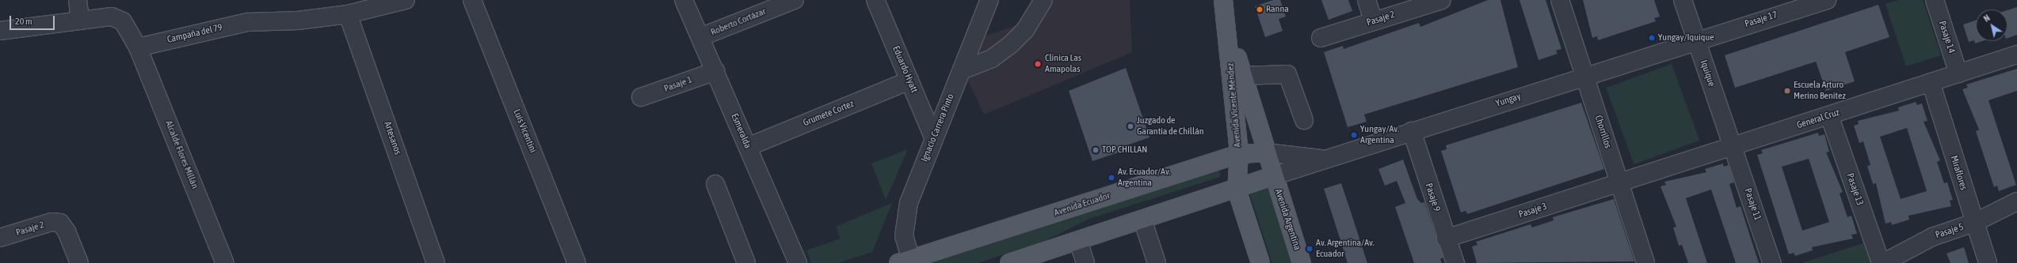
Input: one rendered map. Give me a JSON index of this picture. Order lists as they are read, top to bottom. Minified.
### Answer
{"streets":{"main road":["Avenida Vicente Méndez","Avenida Ecuador","Avenida Argentina"],"street":["Pasaje 2","Pasaje 17","Roberto Cortázar","Campaña del 79","Pasaje 14","Eduardo Hyatt","Iquique","Pasaje 1","Yungay","Grumete Cortez","General Cruz","Ignacio Carrera Pinto","Luis Vicentini","Esmeralda","Chorrillos","Artesanos","Alcalde Flores Millán","Miraflores","Pasaje 13","Pasaje 9","Pasaje 11","Pasaje 3","Pasaje 5"]},"crossings":[["Pasaje 17","Iquique"],["Pasaje 17","Yungay"],["Roberto Cortázar","Esmeralda"],["Campaña del 79","Artesanos"],["Campaña del 79","Alcalde Flores Millán"],["Pasaje 14","General Cruz"],["Eduardo Hyatt","Grumete Cortez"],["Eduardo Hyatt","Ignacio Carrera Pinto"],["Iquique","Yungay"],["Iquique","General Cruz"],["Iquique","Pasaje 11"],["Pasaje 1","Esmeralda"],["Yungay","Avenida Vicente Méndez"],["Yungay","Chorrillos"],["Yungay","Pasaje 9"],["Yungay","Avenida Ecuador"],["Yungay","Avenida Argentina"],["Avenida Vicente Méndez","Avenida Ecuador"],["Avenida Vicente Méndez","Avenida Argentina"],["Grumete Cortez","Esmeralda"],["General Cruz","Chorrillos"],["General Cruz","Miraflores"],["General Cruz","Pasaje 13"],["General Cruz","Pasaje 11"],["General Cruz","Pasaje 3"],["Ignacio Carrera Pinto","Avenida Ecuador"],["Chorrillos","Pasaje 3"],["Miraflores","Pasaje 5"],["Pasaje 9","Pasaje 3"]],"places":["Ranna","Yungay/Iquique","Clínica Las Amapolas","Escuela Arturo Merino Benitez","Juzgado de Garantía de Chillán","Yungay/Av. Argentina","TOP CHILLAN","Av. Ecuador/Av. Argentina","Av. Argentina/Av. Ecuador"],"scale_bar":"20 m","north":"top left"}
